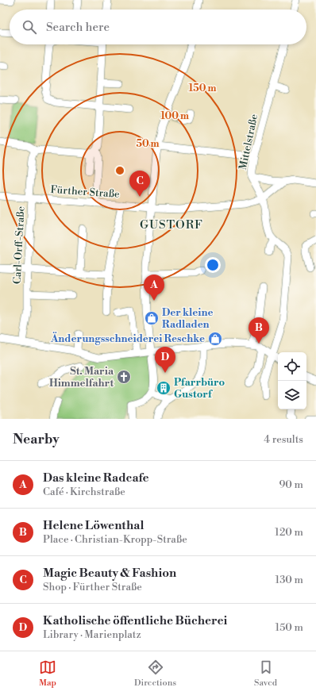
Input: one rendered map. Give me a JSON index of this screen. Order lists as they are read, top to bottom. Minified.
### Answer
{"streets":{"street":["Mittelstraße","Fürther Straße","Carl-Orff-Straße"]},"crossings":[["Mittelstraße","Fürther Straße"],["Fürther Straße","Carl-Orff-Straße"]],"districts":["GUSTORF"],"places":{"shop":["Der kleine Radladen","Änderungsschneiderei Reschke"],"church":["St. Maria Himmelfahrt"],"building":["Pfarrbüro Gustorf"]},"page":{"search":"Search here","pins":["C","A","B","D"],"heading":["Nearby","4 results"],"list":[{"mark":"A","name":"Das kleine Radcafe","note":"Café · Kirchstraße","value":"90 m"},{"mark":"B","name":"Helene Löwenthal","note":"Place · Christian-Kropp-Straße","value":"120 m"},{"mark":"C","name":"Magic Beauty & Fashion","note":"Shop · Fürther Straße","value":"130 m"},{"mark":"D","name":"Katholische öffentliche Bücherei","note":"Library · Marienplatz","value":"150 m"}],"nav":["Map","Directions","Saved"]},"rings":["150 m","100 m","50 m"]}
